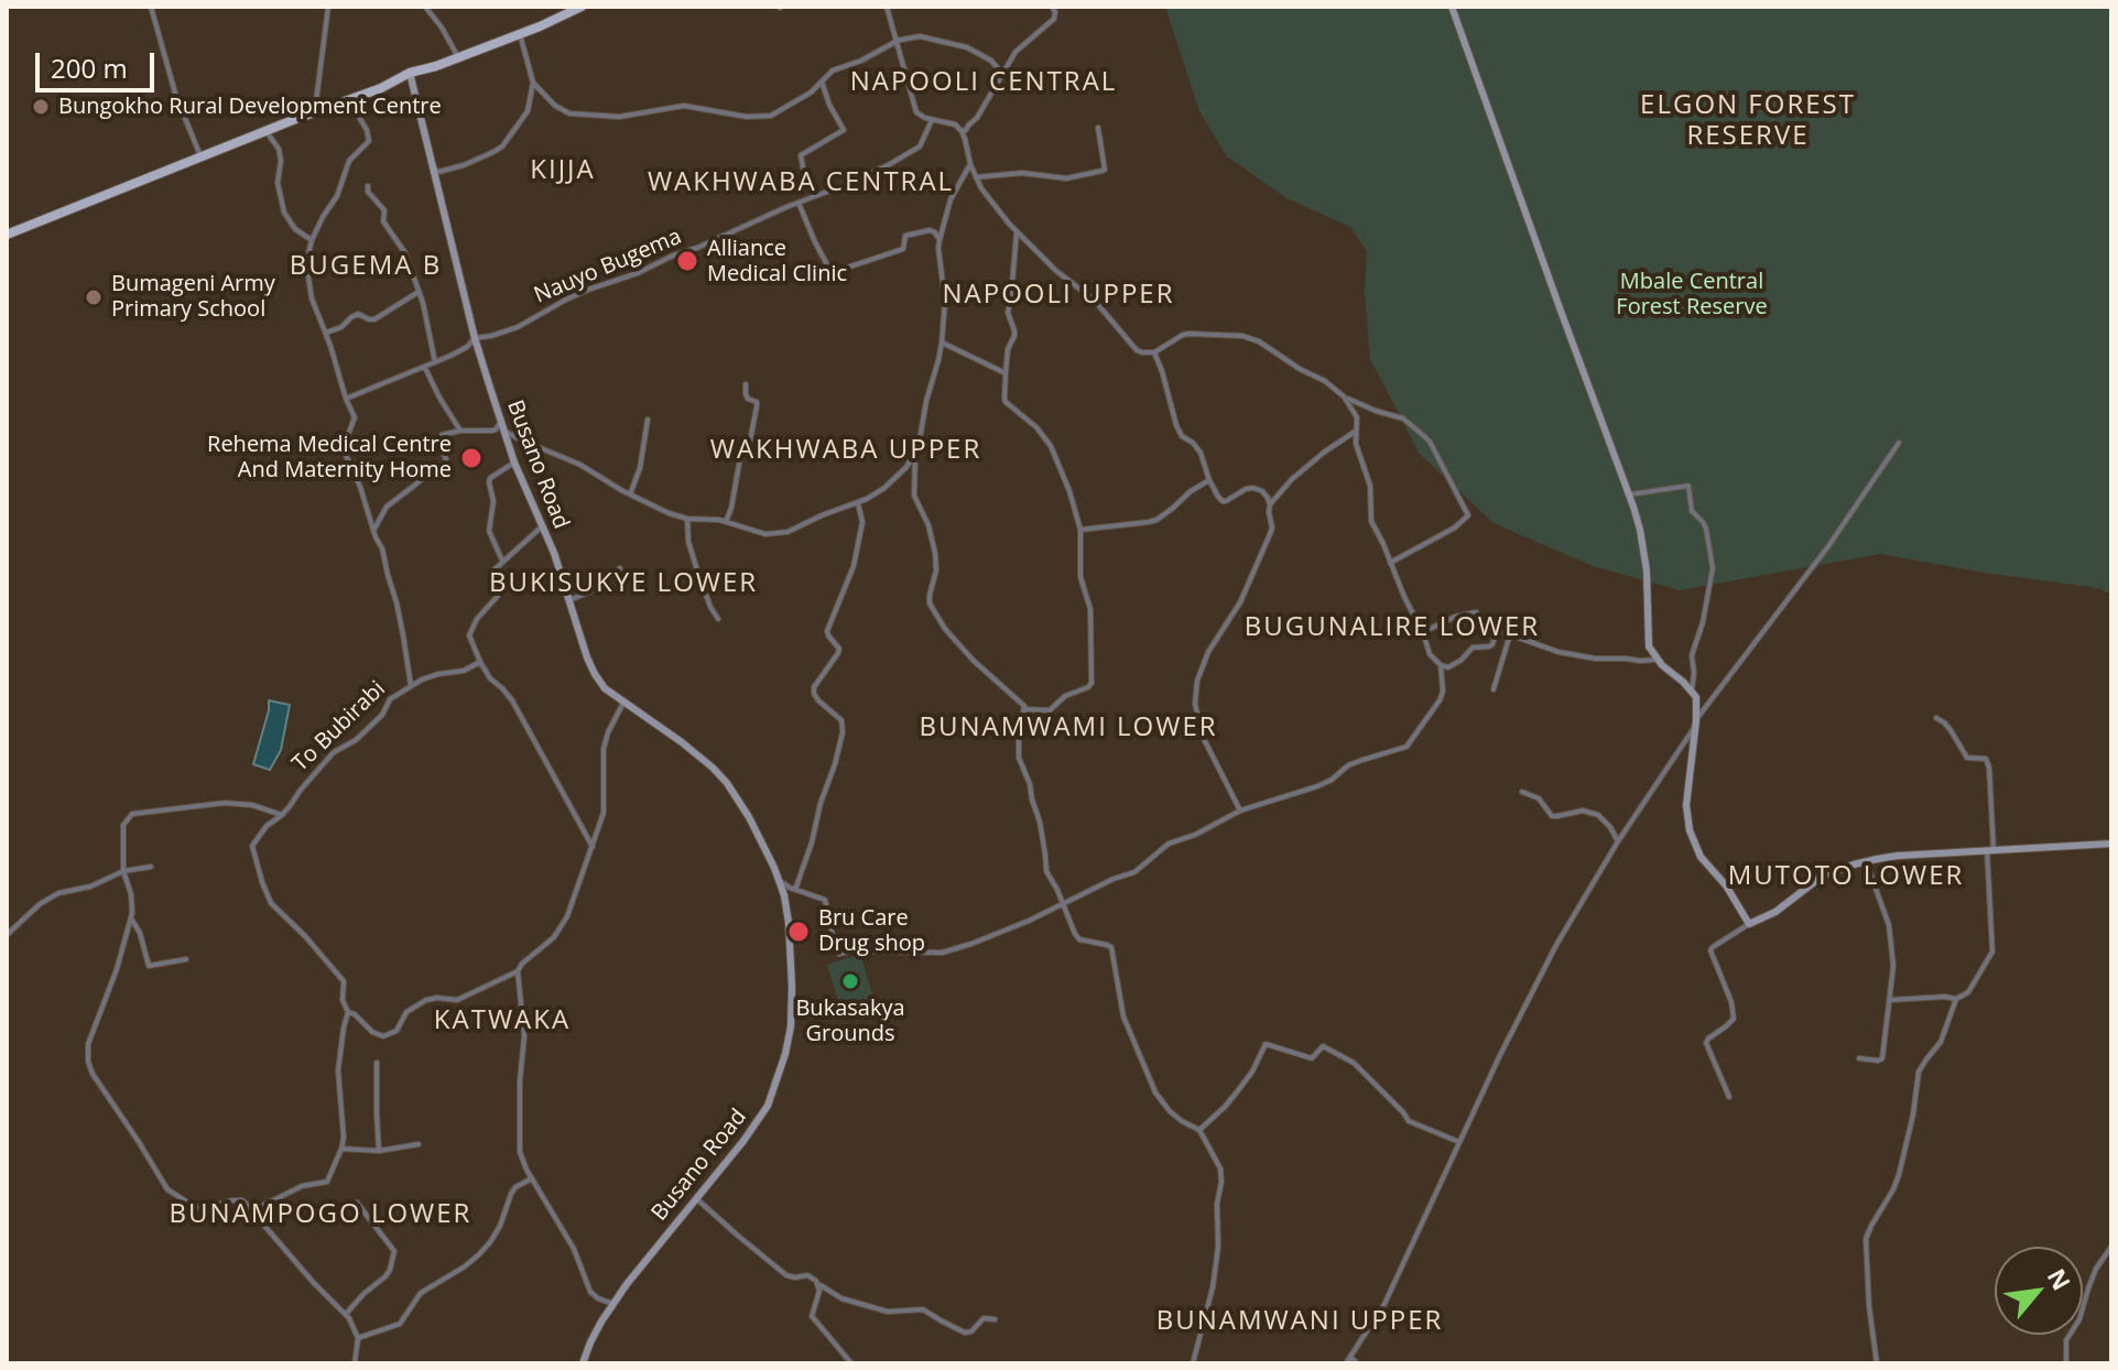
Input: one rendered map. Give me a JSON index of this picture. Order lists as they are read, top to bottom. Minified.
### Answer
{"streets":{"street":["Nauyo Bugema","Busano Road","To Bubirabi"]},"crossings":[["Nauyo Bugema","Busano Road"]],"districts":["NAPOOLI CENTRAL","ELGON FOREST RESERVE","KIJJA","WAKHWABA CENTRAL","BUGEMA B","NAPOOLI UPPER","WAKHWABA UPPER","BUKISUKYE LOWER","BUGUNALIRE LOWER","BUNAMWAMI LOWER","MUTOTO LOWER","KATWAKA","BUNAMPOGO LOWER","BUNAMWANI UPPER"],"parks":["Mbale Central Forest Reserve"],"places":["Bungokho Rural Development Centre","Alliance Medical Clinic","Bumageni Army Primary School","Rehema Medical Centre And Maternity Home","Bru Care Drug shop","Bukasakya Grounds"],"scale_bar":"200 m","north":"top right"}
